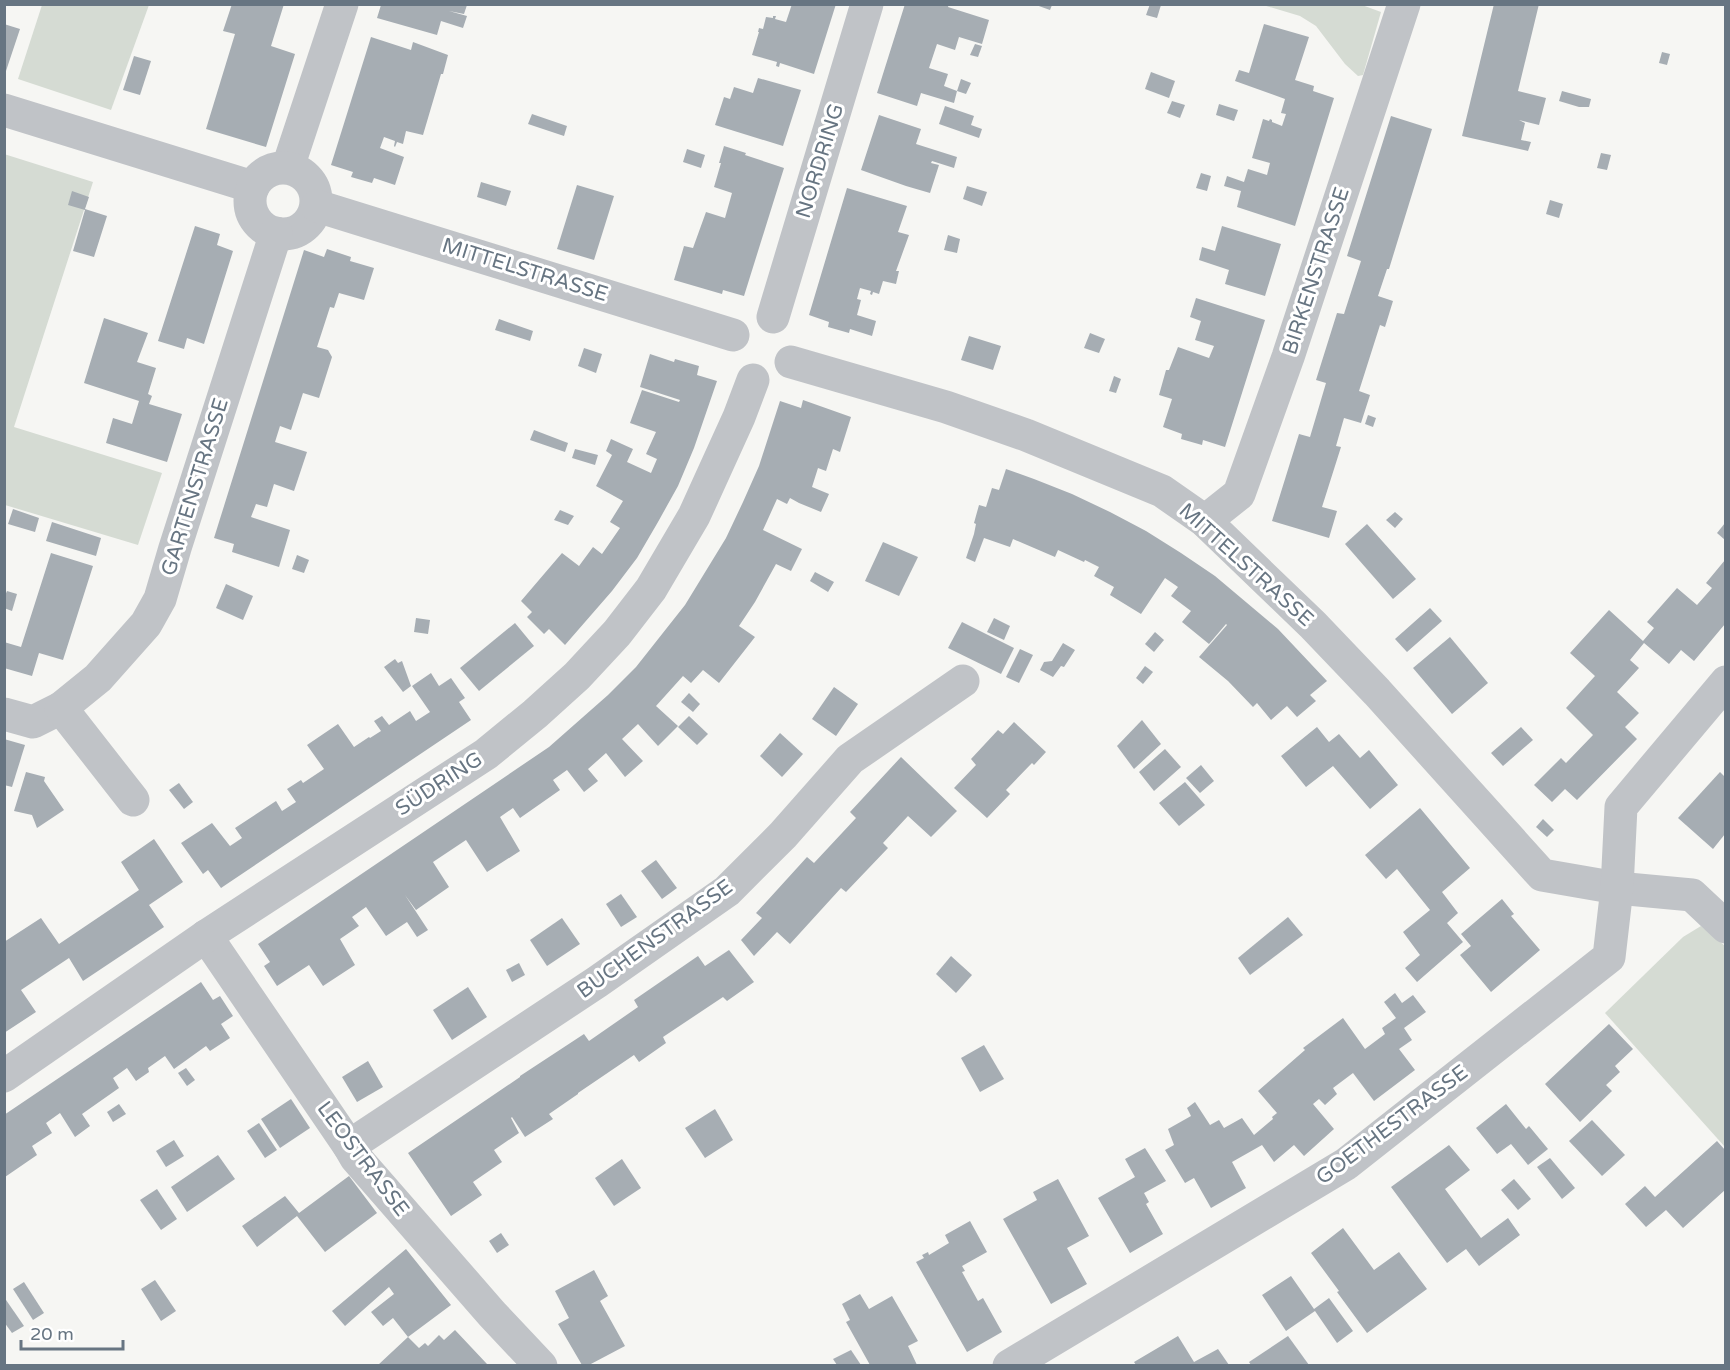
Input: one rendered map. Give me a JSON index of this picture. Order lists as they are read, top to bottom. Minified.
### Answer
{"streets":{"street":["NORDRING","MITTELSTRASSE","BIRKENSTRASSE","GARTENSTRASSE","SÜDRING","BUCHENSTRASSE","GOETHESTRASSE","LEOSTRASSE"]},"crossings":[["NORDRING","MITTELSTRASSE"],["NORDRING","SÜDRING"],["MITTELSTRASSE","BIRKENSTRASSE"],["MITTELSTRASSE","GARTENSTRASSE"],["MITTELSTRASSE","SÜDRING"],["MITTELSTRASSE","GOETHESTRASSE"],["SÜDRING","LEOSTRASSE"],["BUCHENSTRASSE","LEOSTRASSE"]],"scale_bar":"20 m"}
